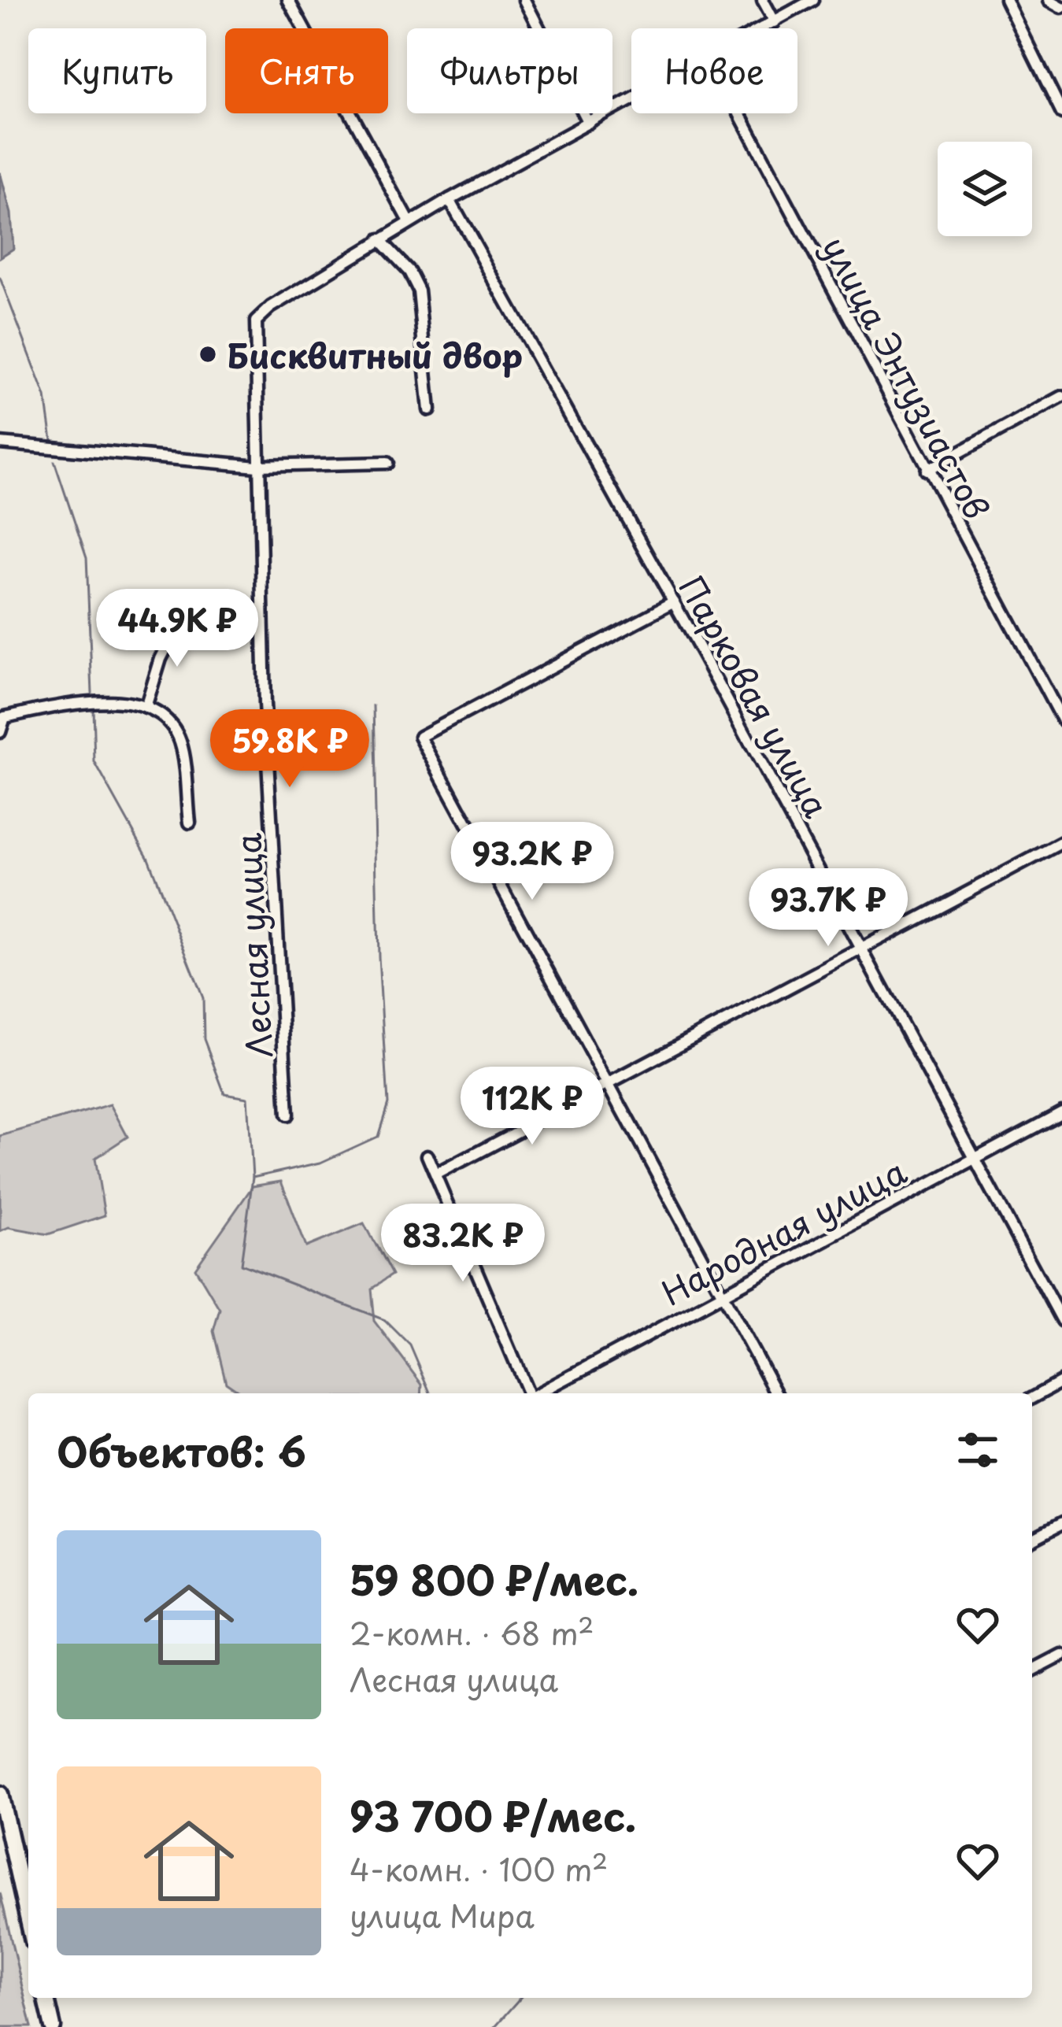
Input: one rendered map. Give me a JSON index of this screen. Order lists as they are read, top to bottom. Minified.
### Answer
{"streets":{"street":["улица Энтузиастов","Парковая улица","Лесная улица","Народная улица"]},"crossings":[["Парковая улица","Народная улица"]],"places":["Бисквитный двор"],"page":{"chip":["Купить","Снять","Фильтры","Новое"],"price":["44.9K ₽","59.8K ₽","93.2K ₽","93.7K ₽","112K ₽","83.2K ₽"],"heading":"Объектов: 6","list":[{"name":"59 800 ₽/мес.","note":"2-комн. · 68 m² · Лесная улица"},{"name":"93 700 ₽/мес.","note":"4-комн. · 100 m² · улица Мира"}]}}
